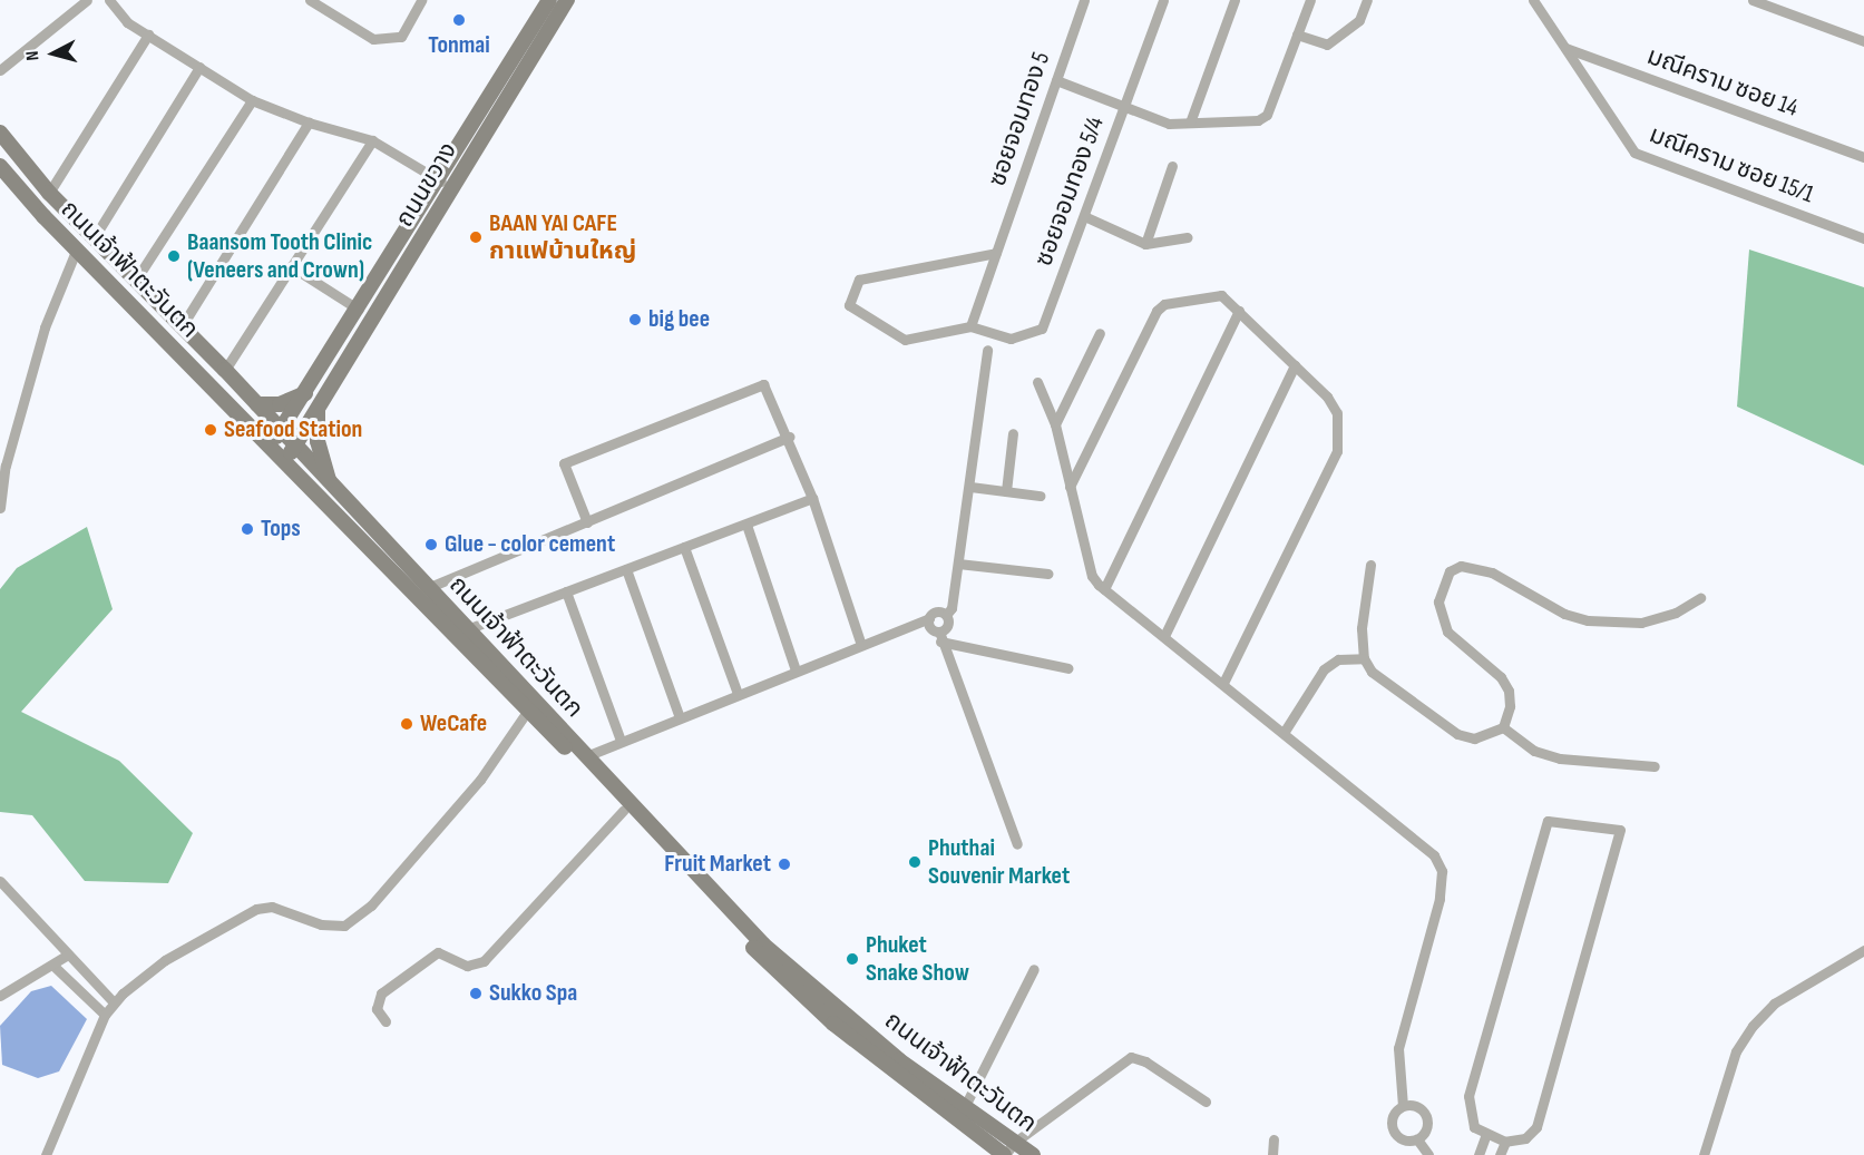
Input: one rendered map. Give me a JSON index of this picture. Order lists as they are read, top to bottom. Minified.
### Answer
{"streets":{"main road":["ถนนขวาง","ถนนเจ้าฟ้าตะวันตก"],"street":["มณีคราม ซอย 14","ซอยจอมทอง 5","มณีคราม ซอย 15/1","ซอยจอมทอง 5/4"]},"crossings":[["มณีคราม ซอย 14","มณีคราม ซอย 15/1"],["ซอยจอมทอง 5","ซอยจอมทอง 5/4"],["ถนนขวาง","ถนนเจ้าฟ้าตะวันตก"]],"places":["Tonmai","BAAN YAI CAFE กาแฟบ้านใหญ่","Baansom Tooth Clinic (Veneers and Crown)","big bee","Seafood Station","Tops","Glue - color cement","WeCafe","Phuthai Souvenir Market","Fruit Market","Phuket Snake Show","Sukko Spa"],"north":"left"}
